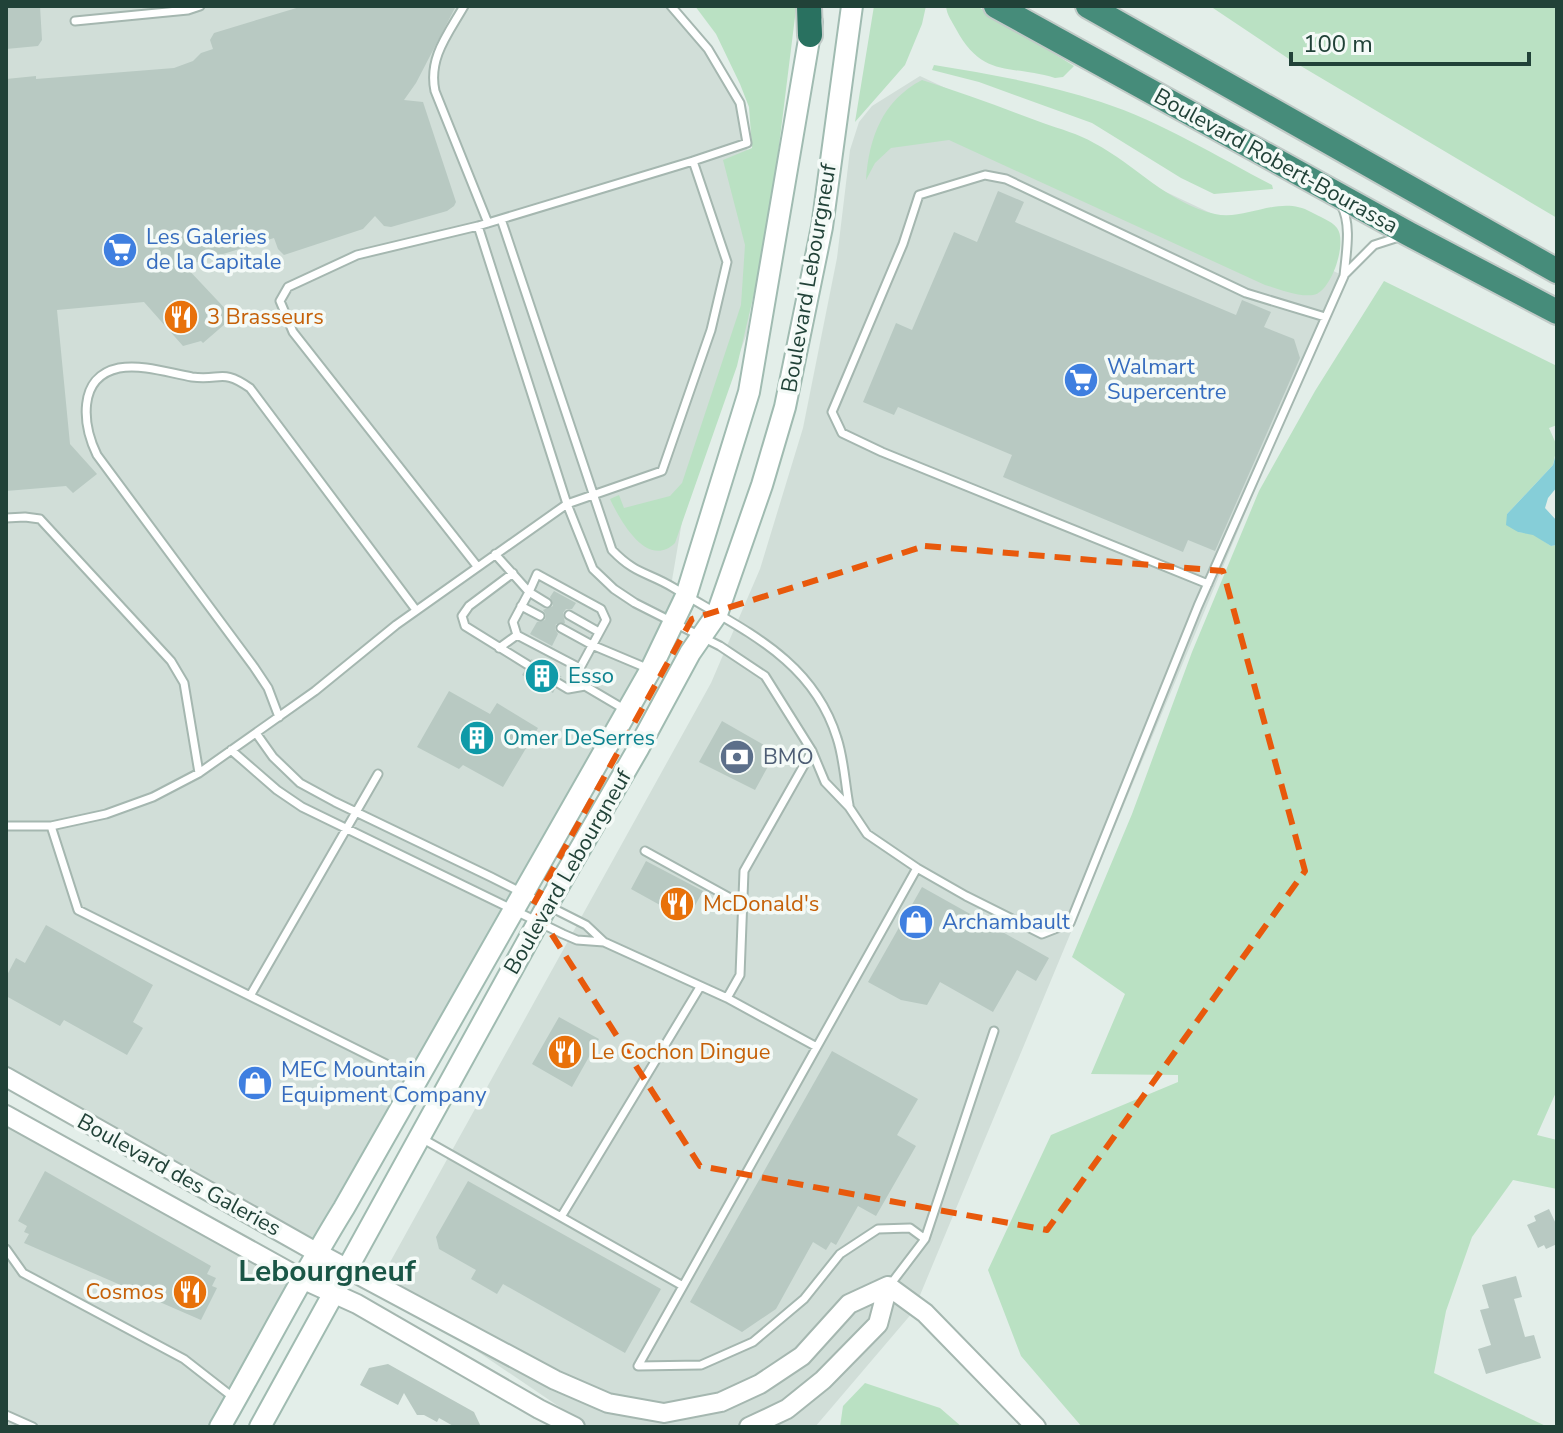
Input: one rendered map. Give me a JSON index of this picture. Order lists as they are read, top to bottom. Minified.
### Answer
{"streets":{"highway":["Boulevard Robert-Bourassa"],"main road":["Boulevard Lebourgneuf"],"street":["Boulevard des Galeries"]},"crossings":[["Boulevard Lebourgneuf","Boulevard des Galeries"]],"districts":["Lebourgneuf"],"places":{"supermarket":["Les Galeries de la Capitale","Walmart Supercentre"],"restaurant":["3 Brasseurs","McDonald's","Le Cochon Dingue","Cosmos"],"building":["Esso","Omer DeSerres"],"bank":["BMO"],"shop":["Archambault","MEC Mountain Equipment Company"]},"scale_bar":"100 m"}
